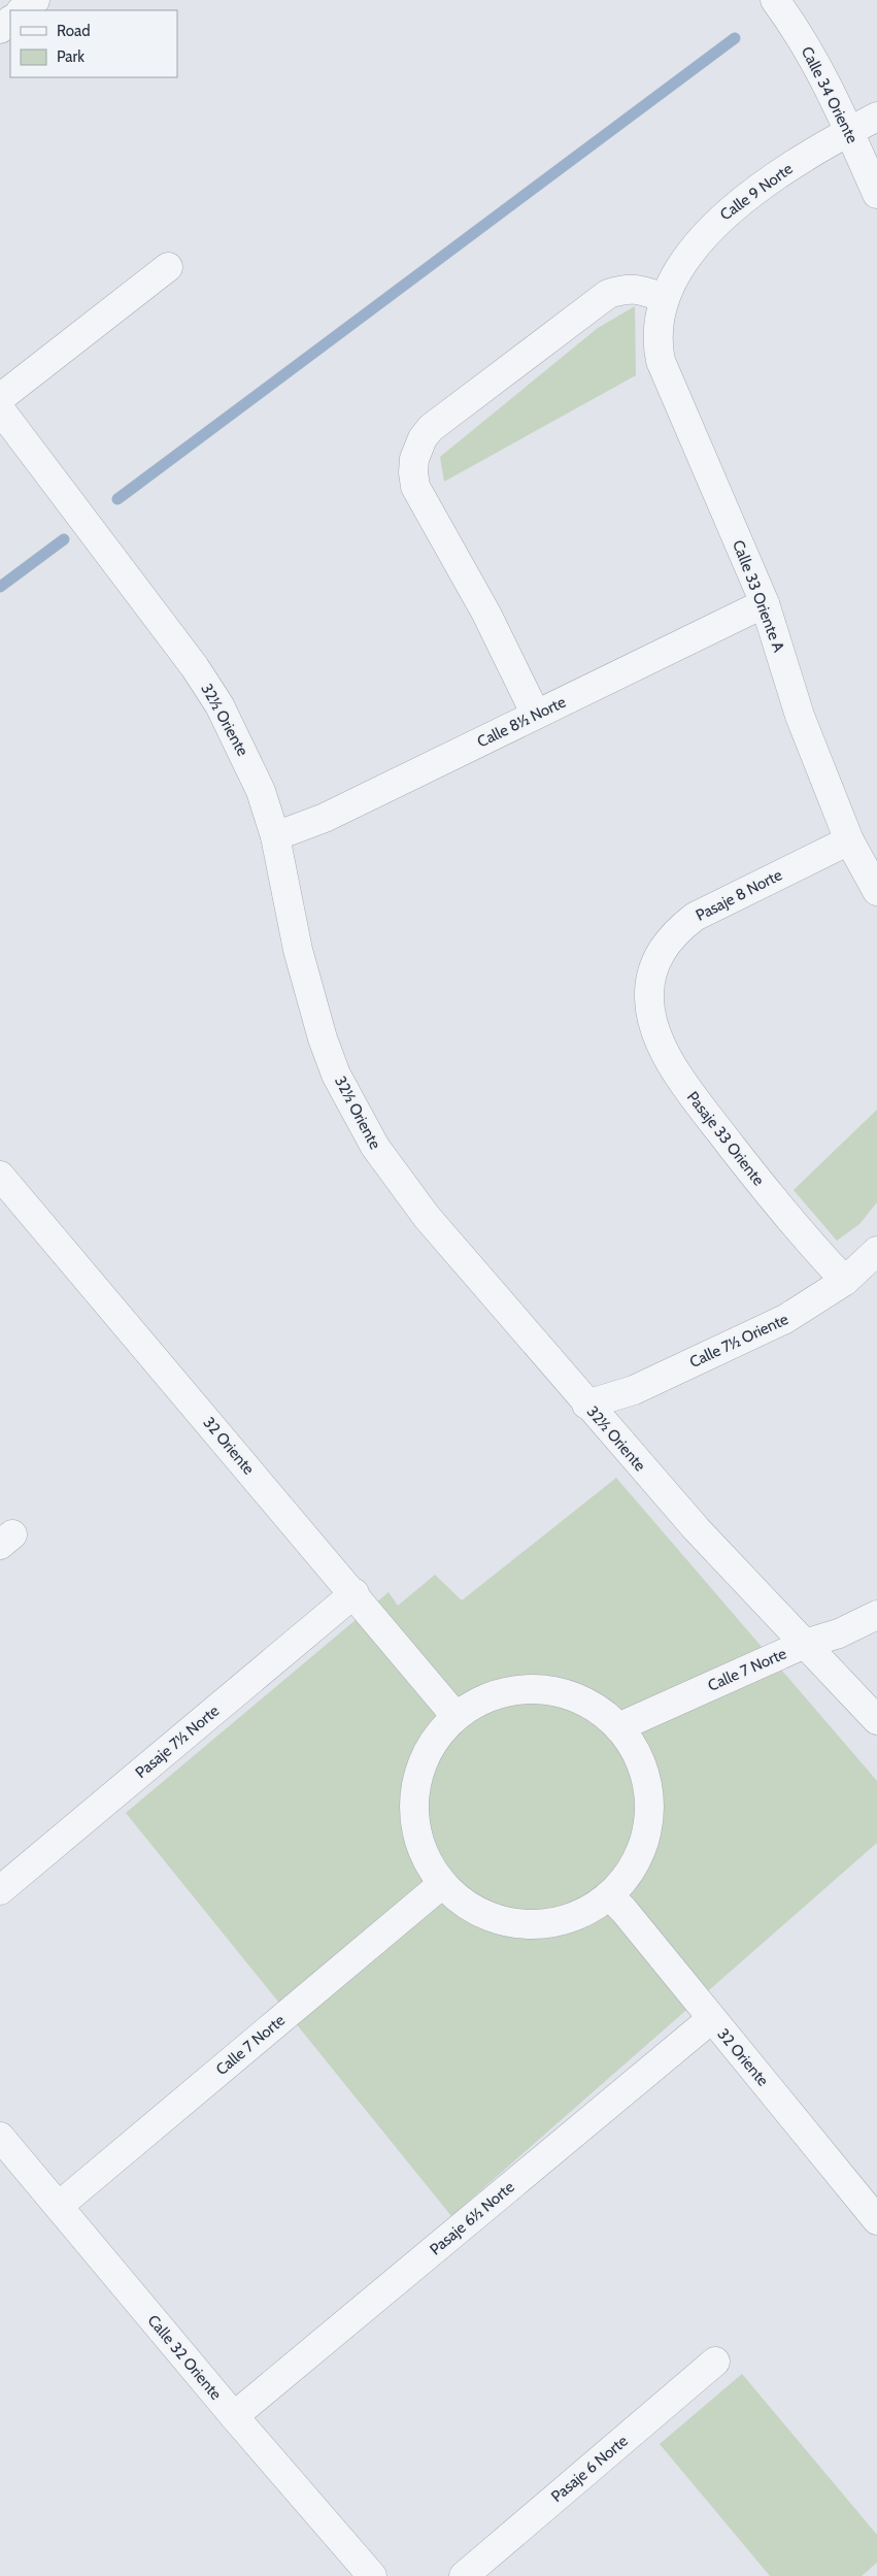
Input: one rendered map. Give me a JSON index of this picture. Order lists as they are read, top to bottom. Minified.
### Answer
{"streets":{"street":["Calle 34 Oriente","Calle 9 Norte","Calle 33 Oriente A","32½ Oriente","Calle 8½ Norte","Pasaje 8 Norte","Pasaje 33 Oriente","Calle 7½ Oriente","32 Oriente","Calle 7 Norte","Pasaje 7½ Norte","Pasaje 6½ Norte","Calle 32 Oriente","Pasaje 6 Norte"]},"crossings":[["Calle 34 Oriente","Calle 9 Norte"],["Calle 9 Norte","Calle 33 Oriente A"],["Calle 33 Oriente A","Calle 8½ Norte"],["Calle 33 Oriente A","Pasaje 8 Norte"],["32½ Oriente","Calle 8½ Norte"],["32½ Oriente","Calle 7½ Oriente"],["32½ Oriente","Calle 7 Norte"],["Pasaje 8 Norte","Pasaje 33 Oriente"],["Pasaje 33 Oriente","Calle 7½ Oriente"],["32 Oriente","Pasaje 7½ Norte"],["32 Oriente","Pasaje 6½ Norte"],["Calle 7 Norte","Calle 32 Oriente"],["Pasaje 6½ Norte","Calle 32 Oriente"]],"legend":["Road","Park"]}
